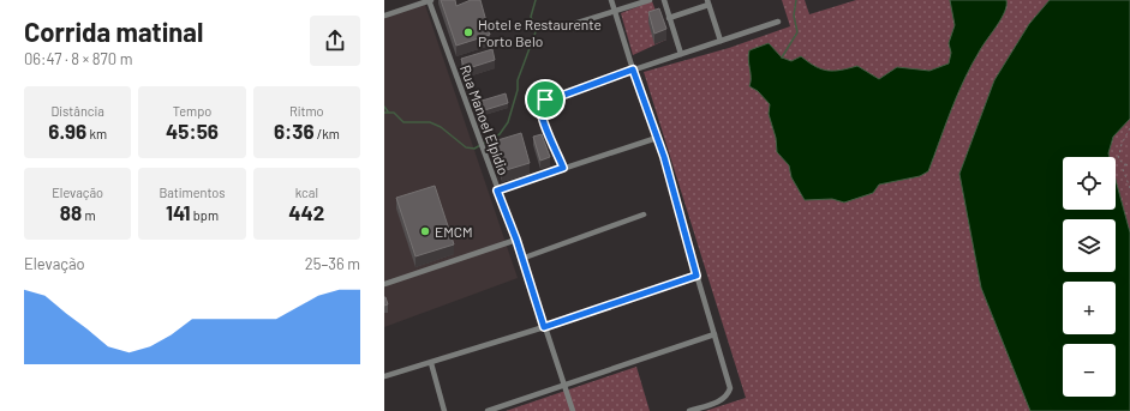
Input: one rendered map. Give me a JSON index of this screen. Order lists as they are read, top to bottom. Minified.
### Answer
{"streets":{"street":["Rua Manoel Elpídio"]},"places":["Hotel e Restaurente Porto Belo","EMCM"],"page":{"heading":["Corrida matinal","06:47 · 8 × 870 m"],"stats":[["Distância","6.96 km"],["Tempo","45:56"],["Ritmo","6:36 /km"],["Elevação","88 m"],["Batimentos","141 bpm"],["kcal","442"]],"map_buttons":["+","−"],"chart":["Elevação","25–36 m"]}}
